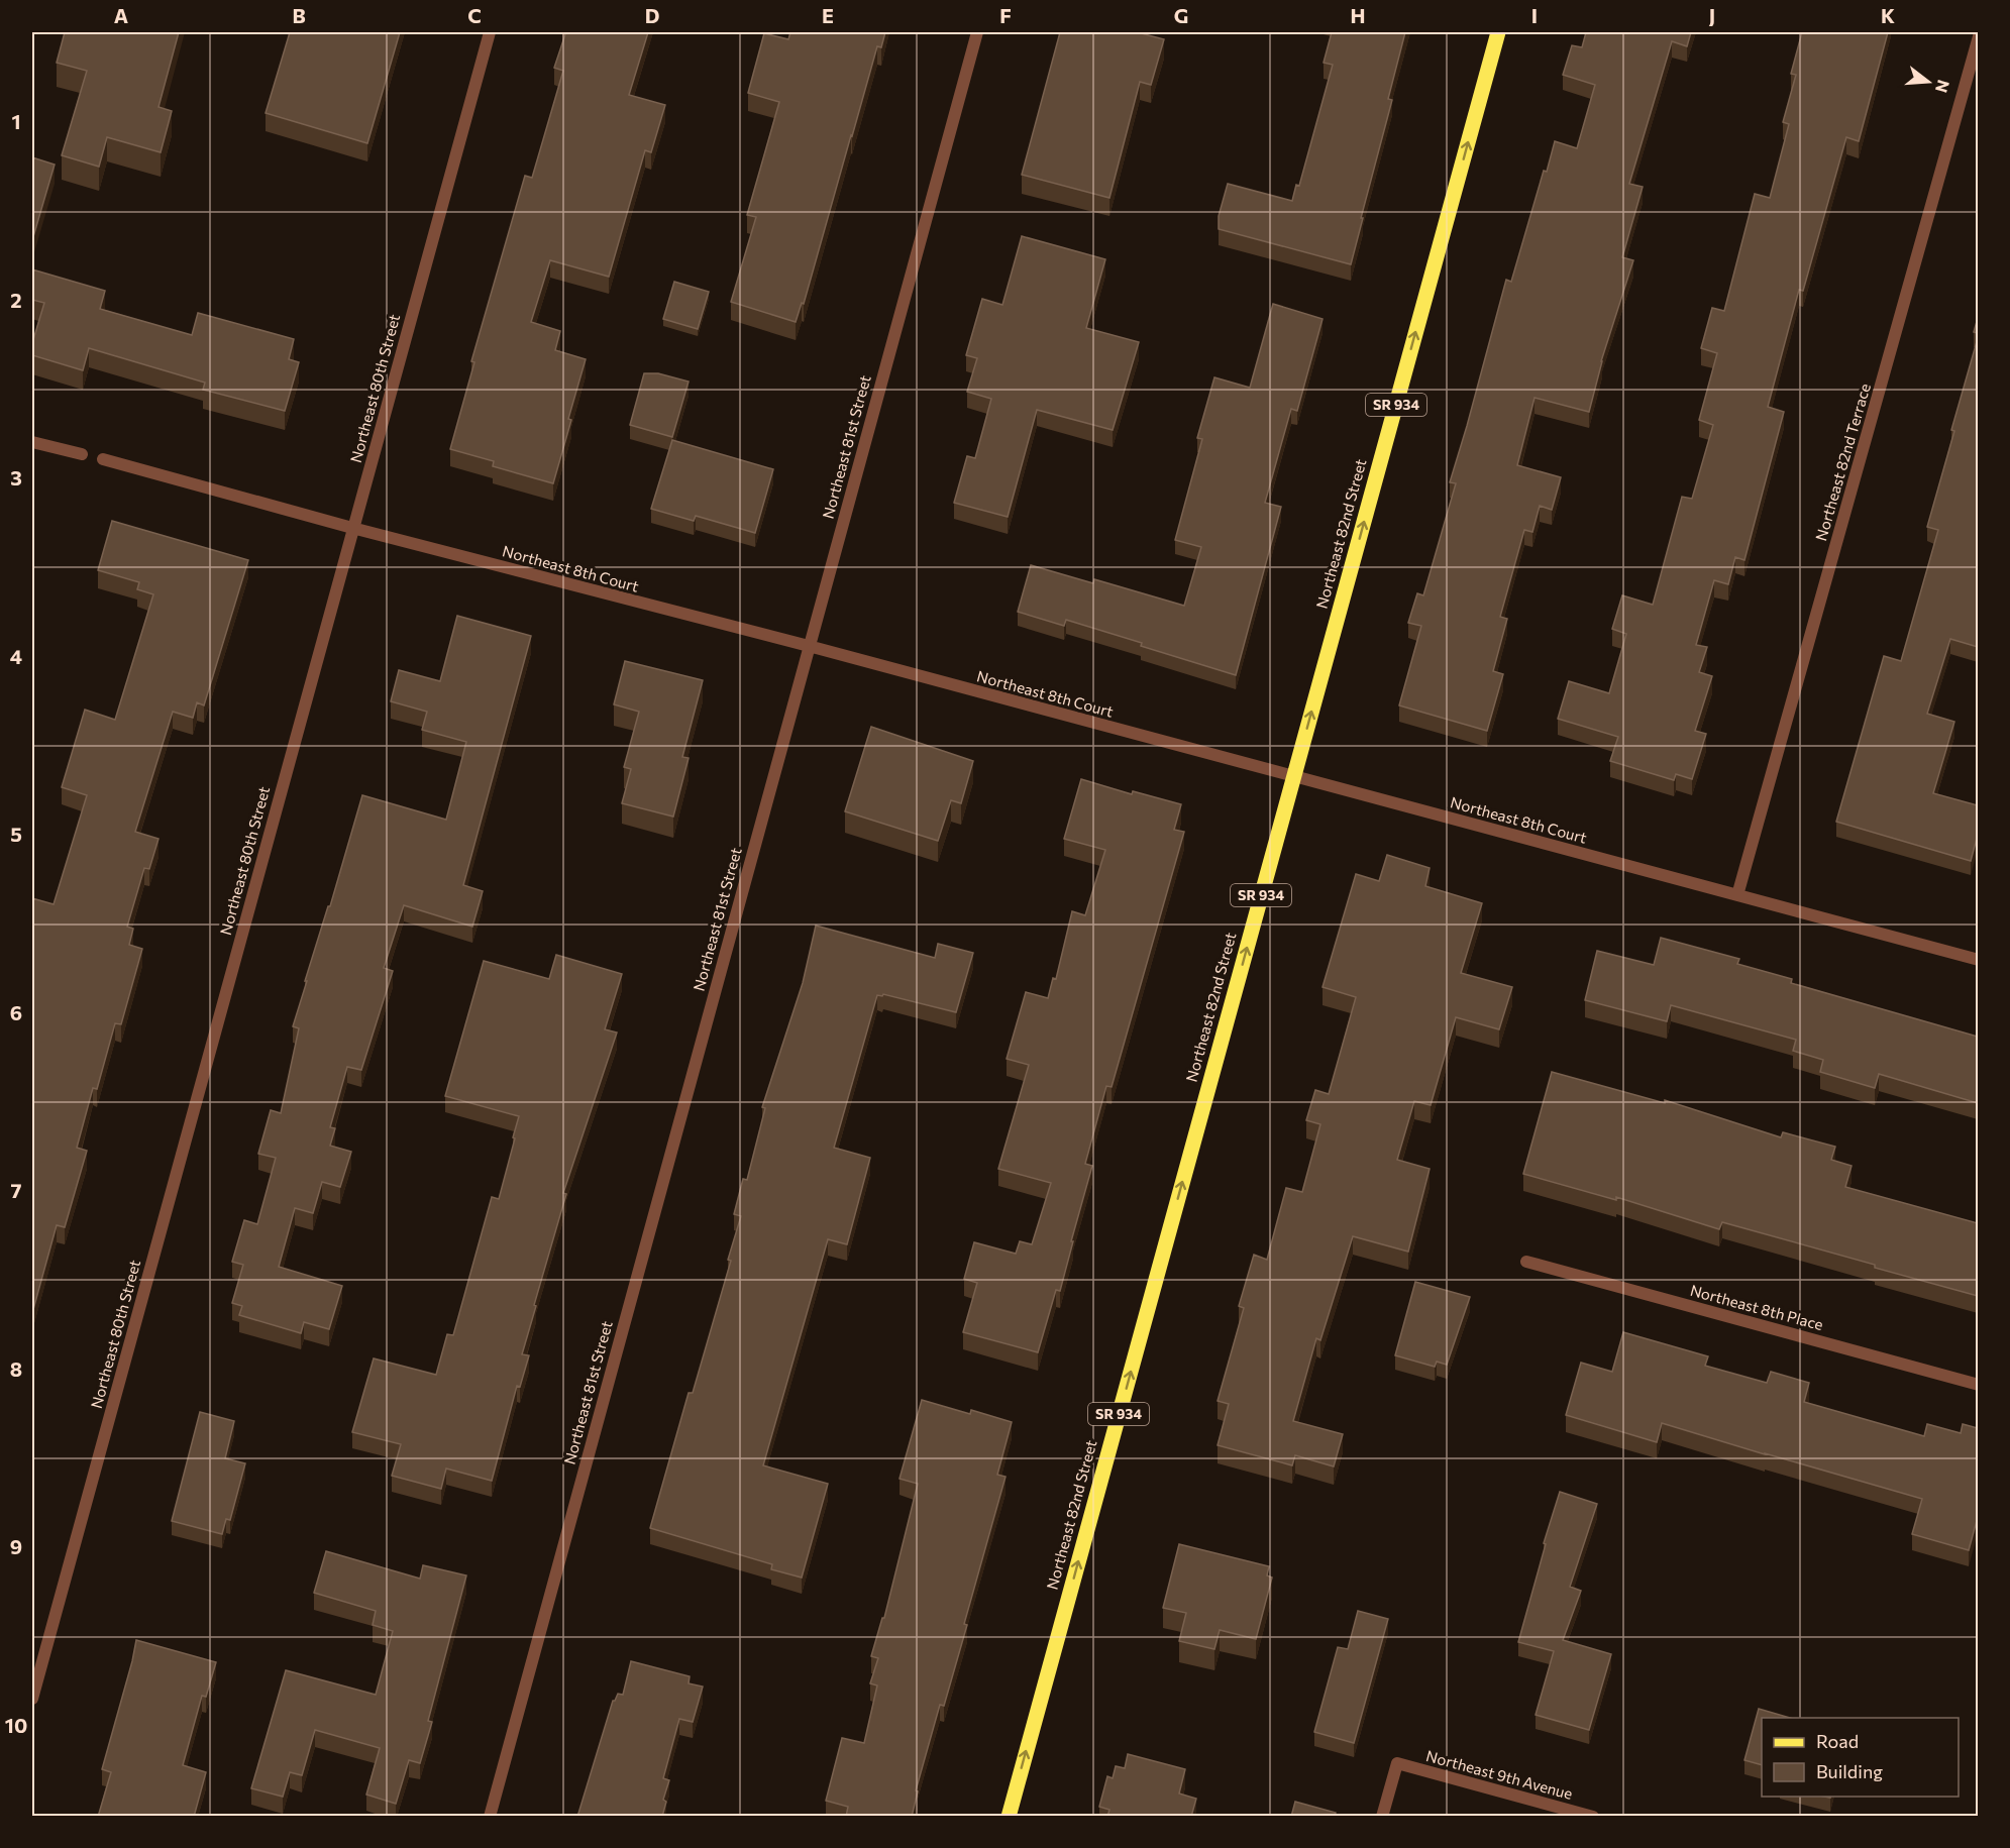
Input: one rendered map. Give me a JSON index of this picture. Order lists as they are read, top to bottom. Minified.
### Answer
{"streets":{"main road":["SR 934","Northeast 82nd Street"],"street":["Northeast 80th Street","Northeast 81st Street","Northeast 82nd Terrace","Northeast 8th Court","Northeast 8th Place","Northeast 9th Avenue"]},"crossings":[["Northeast 80th Street","Northeast 8th Court"],["Northeast 81st Street","Northeast 8th Court"],["Northeast 82nd Terrace","Northeast 8th Court"],["Northeast 82nd Street","Northeast 8th Court"]],"one_way":["Northeast 82nd Street"],"legend":["Road","Building"],"north":"right","grid":{"columns":["A","B","C","D","E","F","G","H","I","J","K"],"rows":["1","2","3","4","5","6","7","8","9","10"]}}
